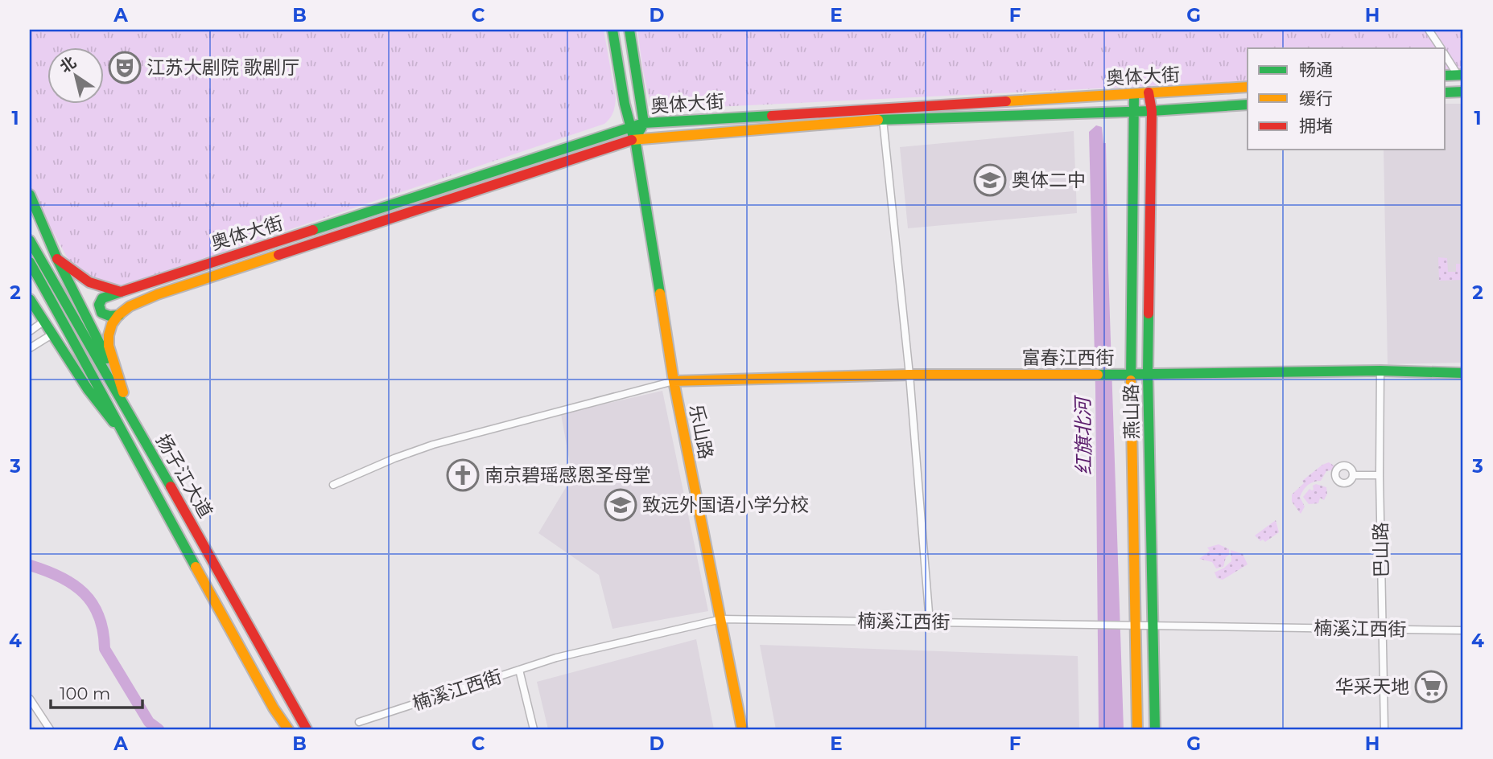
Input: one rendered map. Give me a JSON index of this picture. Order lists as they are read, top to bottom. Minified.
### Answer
{"streets":{"main road":["奥体大街","富春江西街","燕山路","乐山路","扬子江大道"],"street":["巴山路","楠溪江西街"]},"crossings":[["奥体大街","燕山路"],["奥体大街","乐山路"],["富春江西街","燕山路"],["富春江西街","乐山路"],["富春江西街","巴山路"],["燕山路","楠溪江西街"],["乐山路","楠溪江西街"],["巴山路","楠溪江西街"]],"water":["红旗北河"],"places":{"theatre":["江苏大剧院 歌剧厅"],"school or university":["奥体二中","致远外国语小学分校"],"church":["南京碧瑶感恩圣母堂"],"supermarket":["华采天地"]},"legend":["畅通","缓行","拥堵"],"scale_bar":"100 m","north":"top left","grid":{"columns":["A","B","C","D","E","F","G","H"],"rows":["1","2","3","4"]}}
